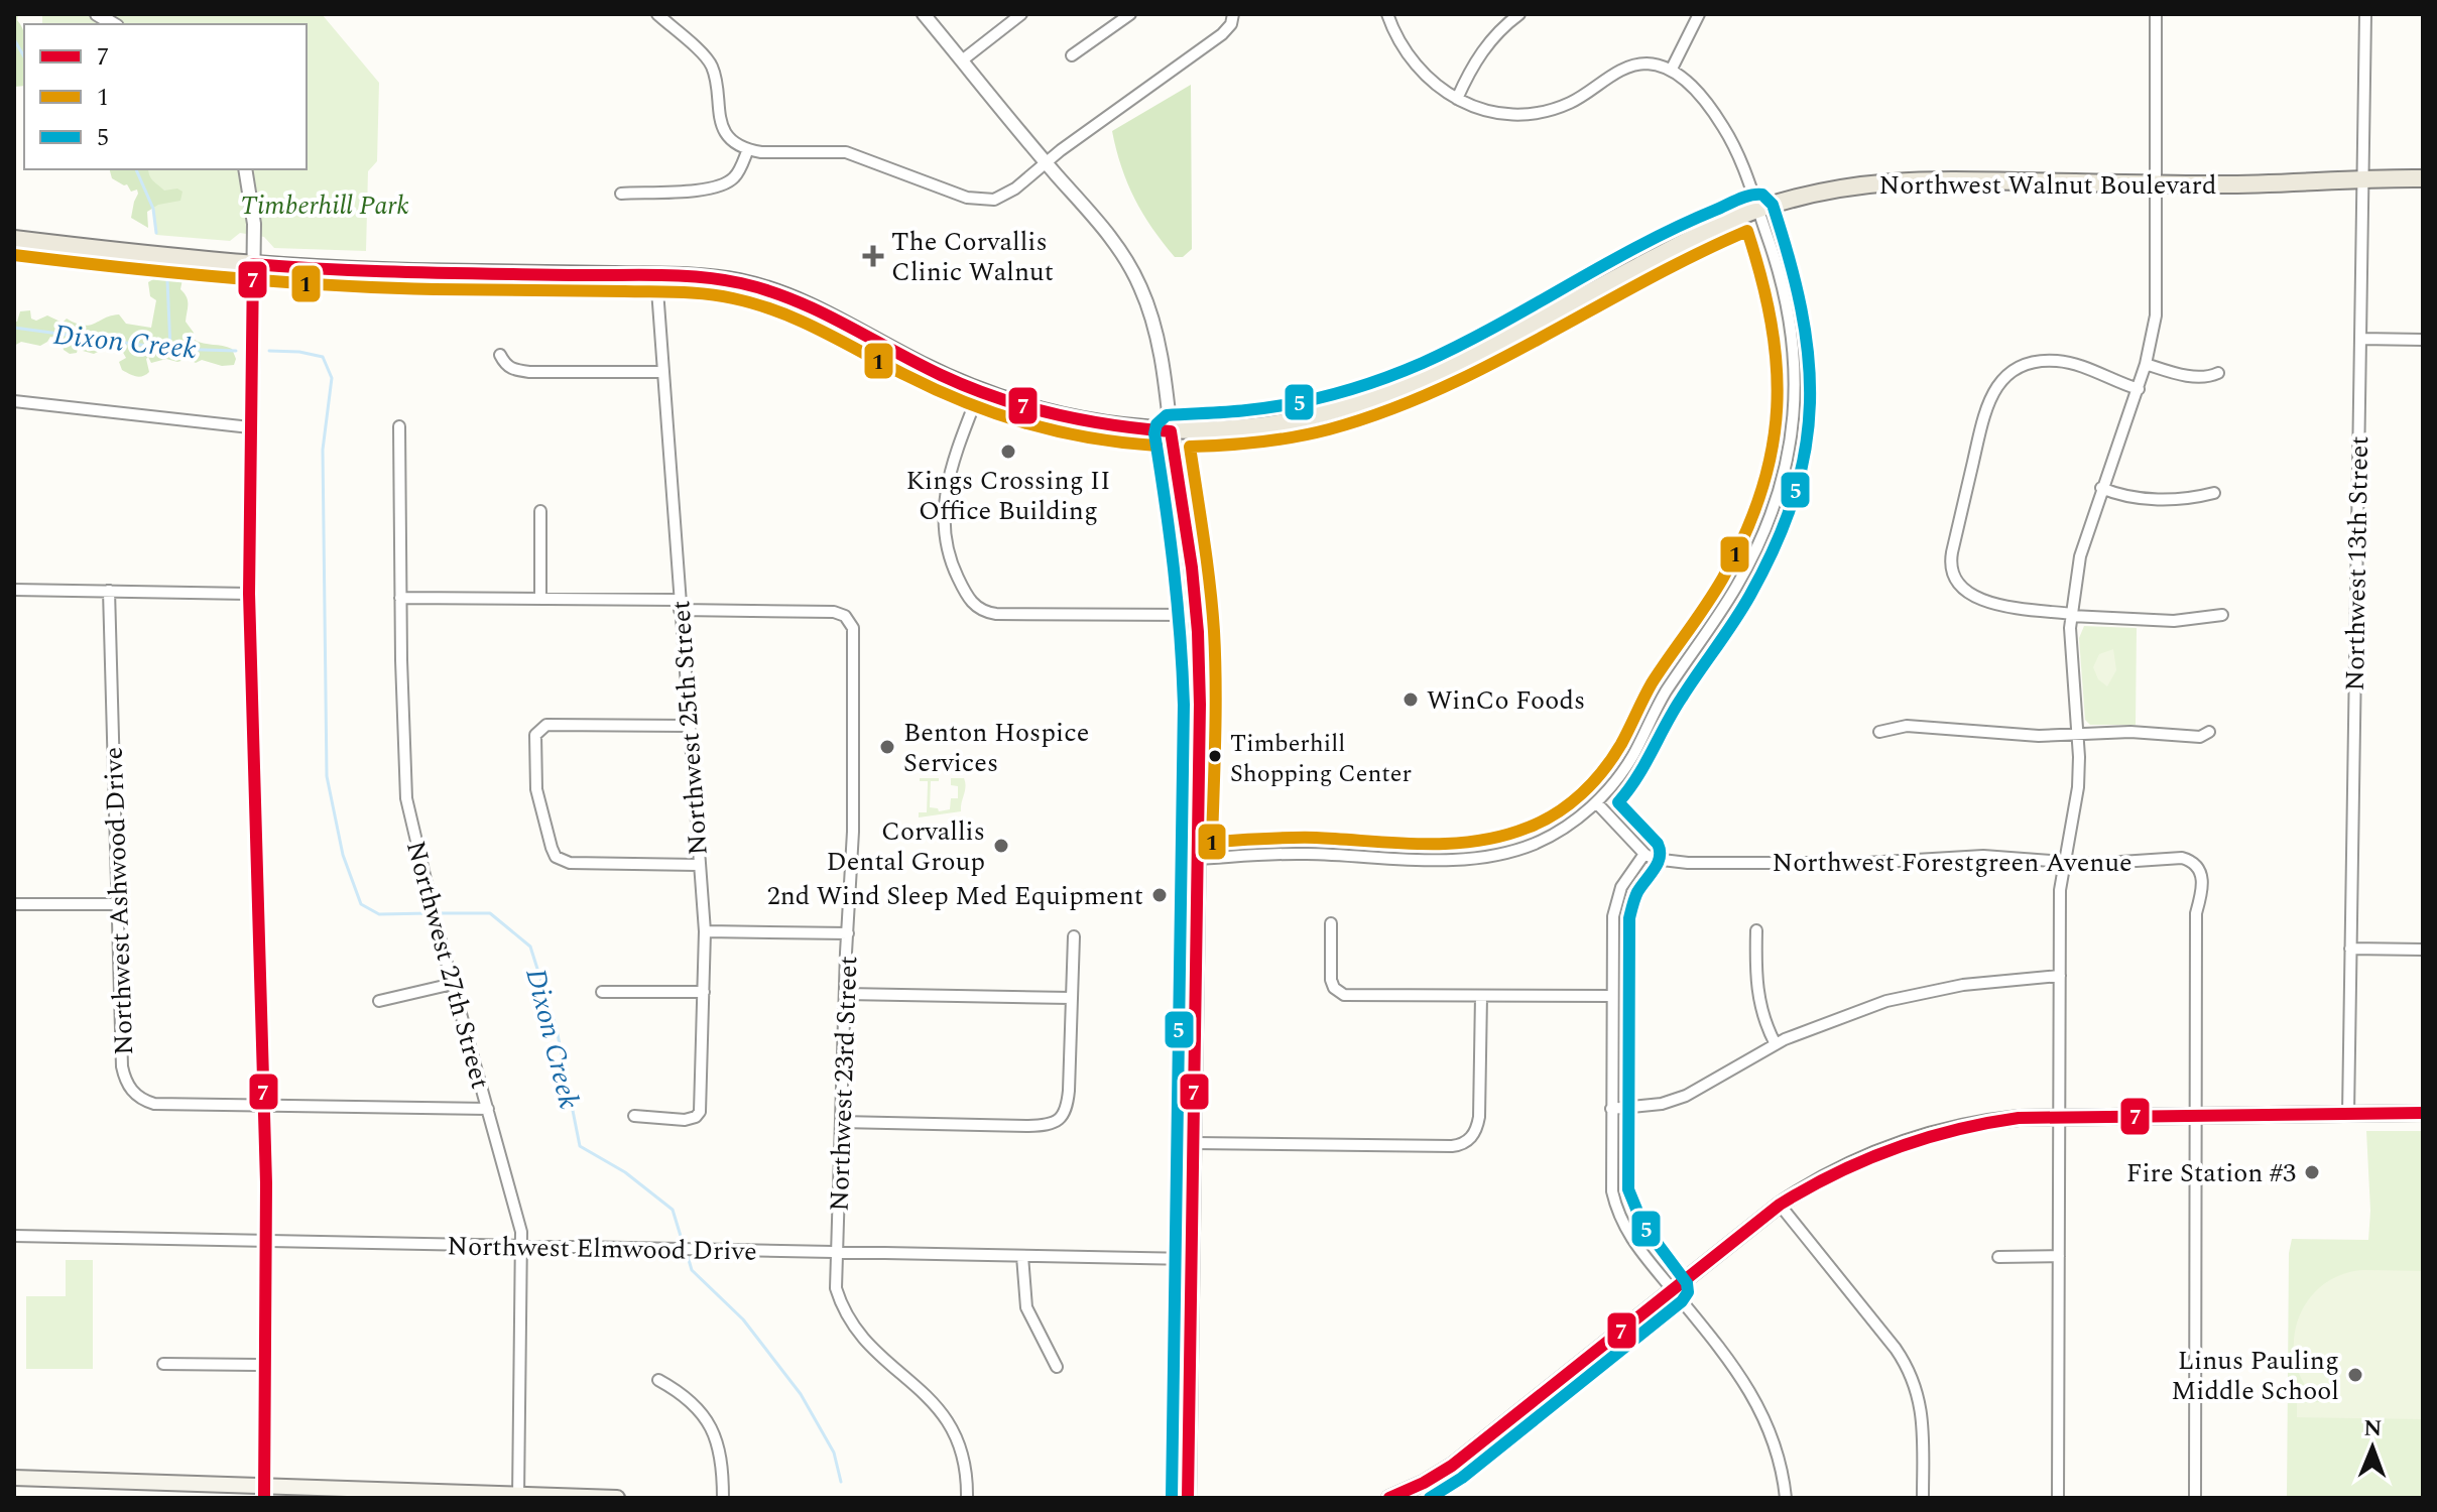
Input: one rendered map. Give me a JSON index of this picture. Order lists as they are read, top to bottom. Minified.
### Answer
{"streets":{"main road":["Northwest Walnut Boulevard"],"street":["Northwest 13th Street","Northwest 25th Street","Northwest Forestgreen Avenue","Northwest Ashwood Drive","Northwest 27th Street","Northwest 23rd Street","Northwest Elmwood Drive"]},"crossings":[["Northwest Walnut Boulevard","Northwest 13th Street"],["Northwest Walnut Boulevard","Northwest 25th Street"],["Northwest 25th Street","Northwest 23rd Street"],["Northwest Ashwood Drive","Northwest 27th Street"],["Northwest 27th Street","Northwest Elmwood Drive"],["Northwest 23rd Street","Northwest Elmwood Drive"]],"water":["Dixon Creek"],"parks":["Timberhill Park"],"places":{"health":["The Corvallis Clinic Walnut"],"other":["Kings Crossing II Office Building","WinCo Foods","Benton Hospice Services","Timberhill Shopping Center","Corvallis Dental Group","2nd Wind Sleep Med Equipment","Fire Station #3","Linus Pauling Middle School"]},"lines":["transit line 5","transit line 1","transit line 7"],"legend":["7","1","5"],"north":"top"}
